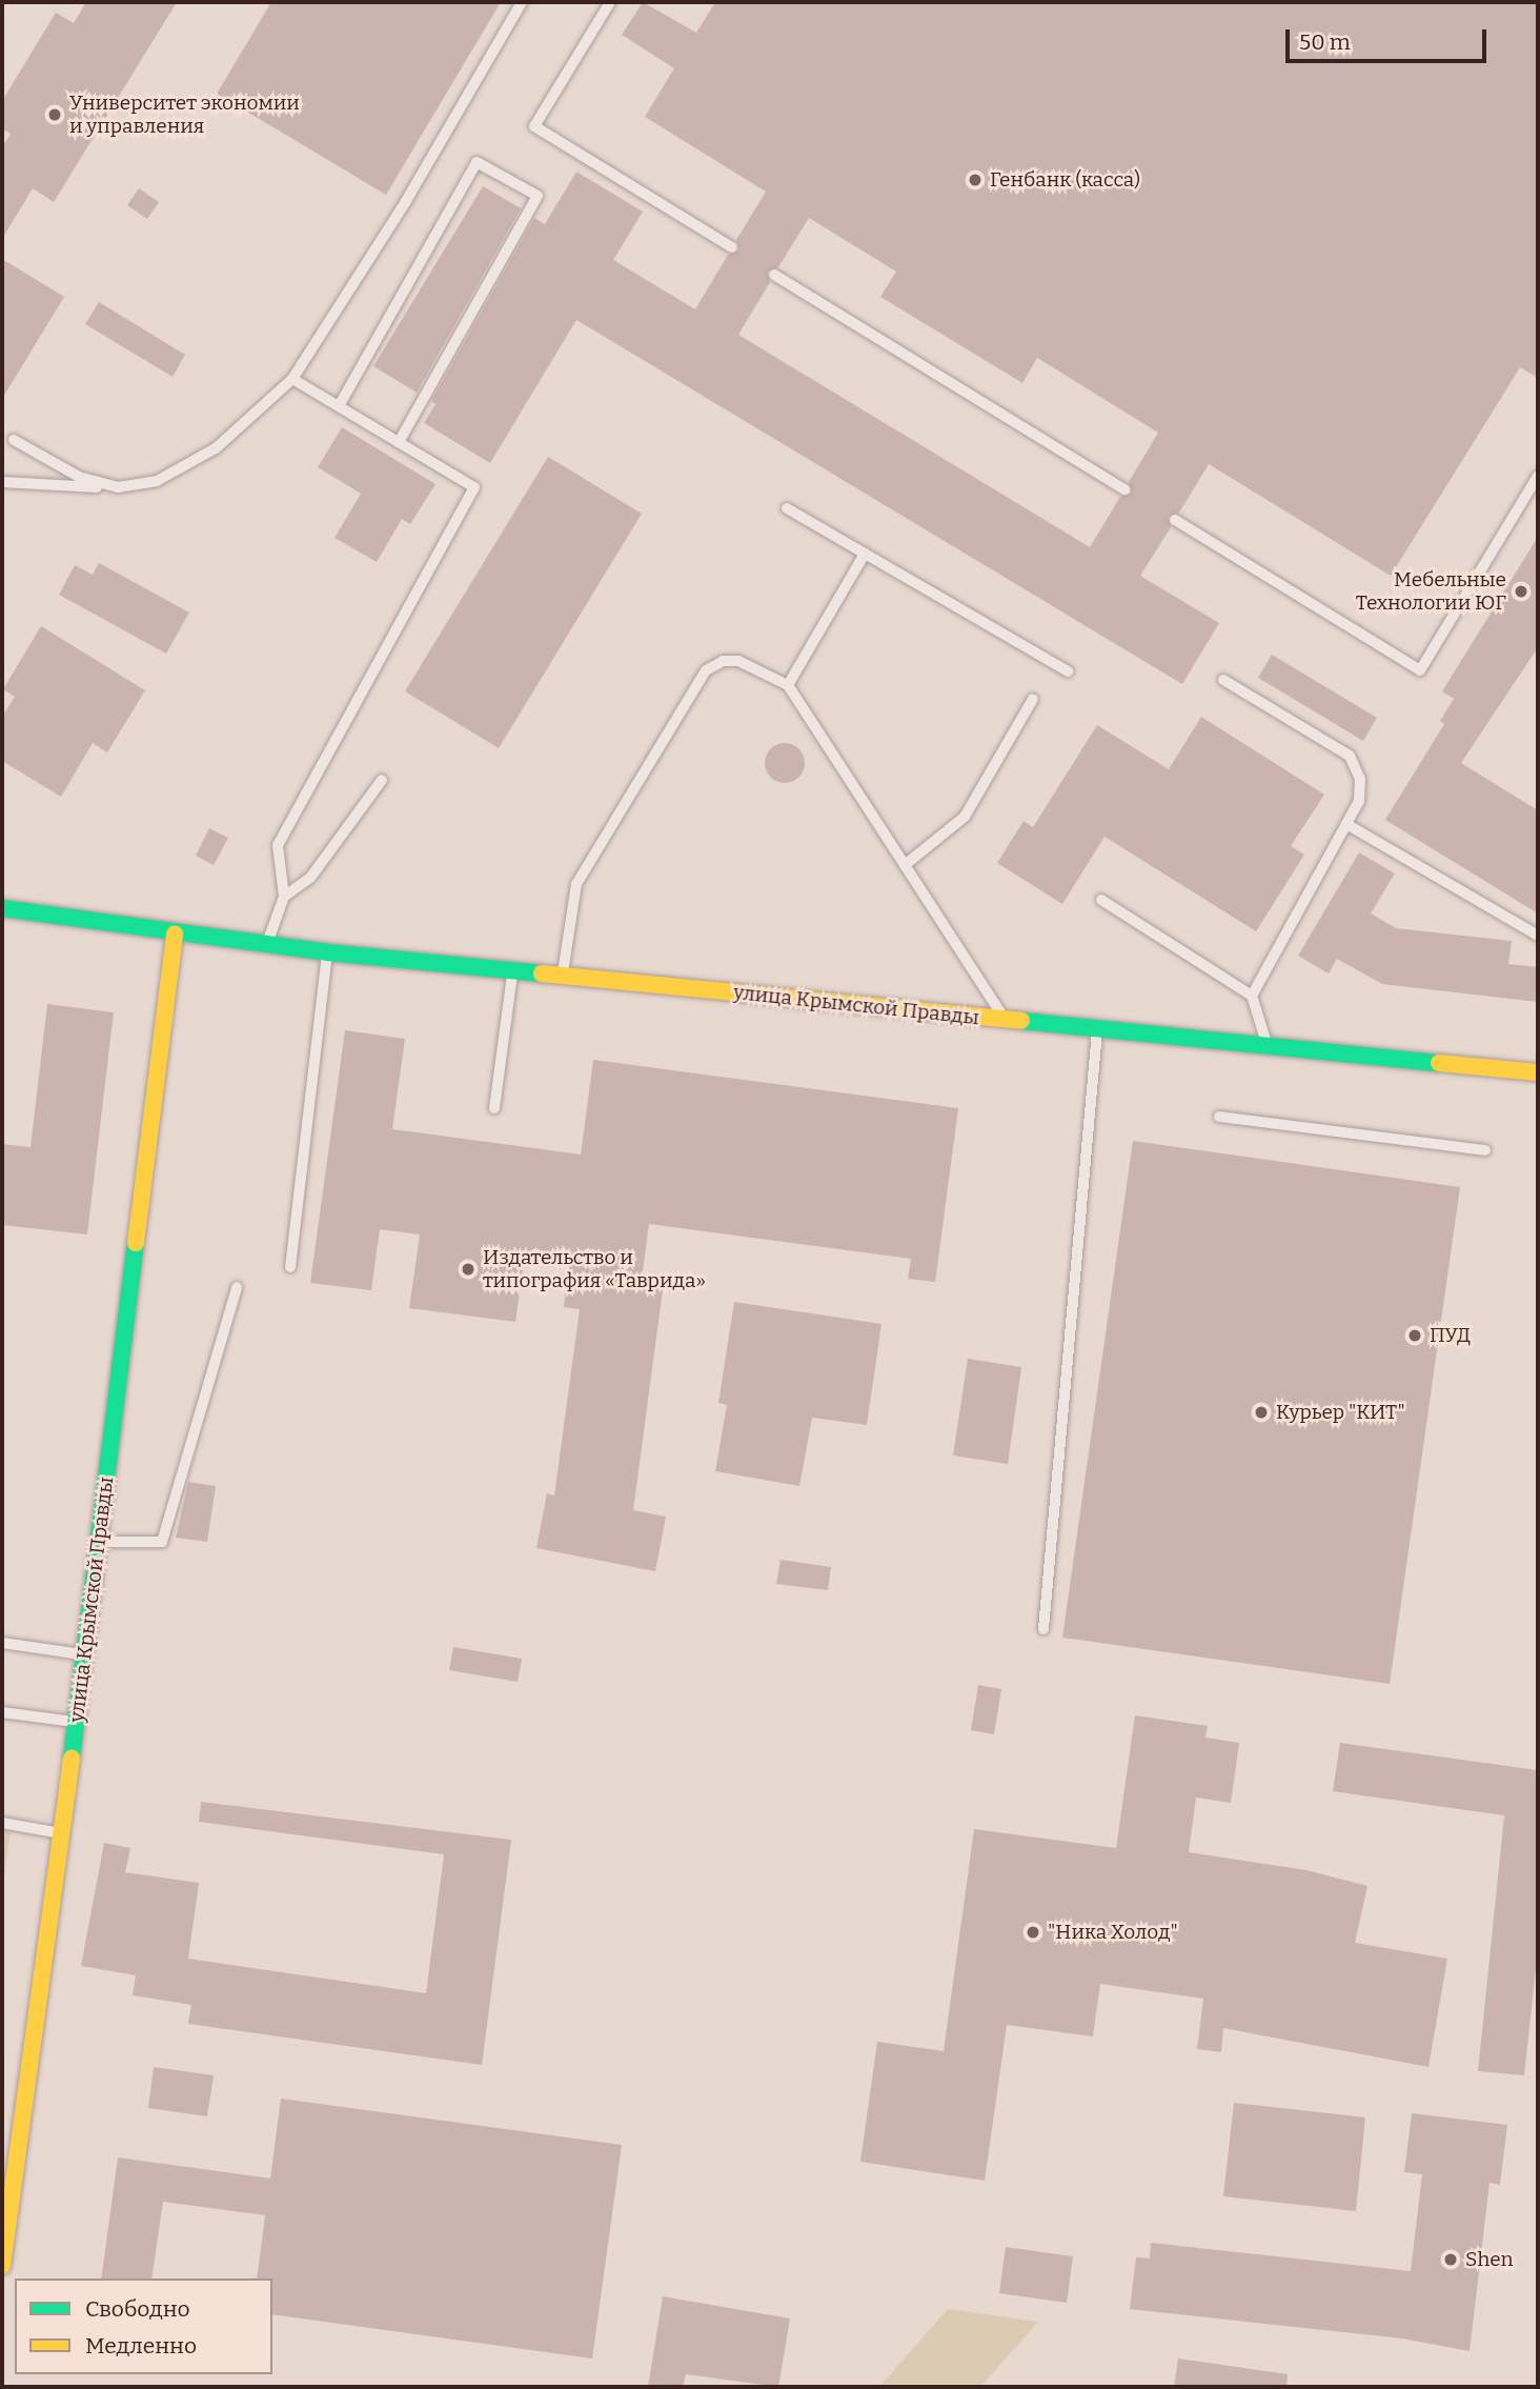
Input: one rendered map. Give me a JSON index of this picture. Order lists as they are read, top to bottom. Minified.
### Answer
{"streets":{"street":["улица Крымской Правды"]},"places":["Университет экономии и управления","Генбанк (касса)","Мебельные Технологии ЮГ","Издательство и типография «Таврида»","ПУД","Курьер \"КИТ\"","\"Ника Холод\"","Shen"],"legend":["Свободно","Медленно"],"scale_bar":"50 m"}
